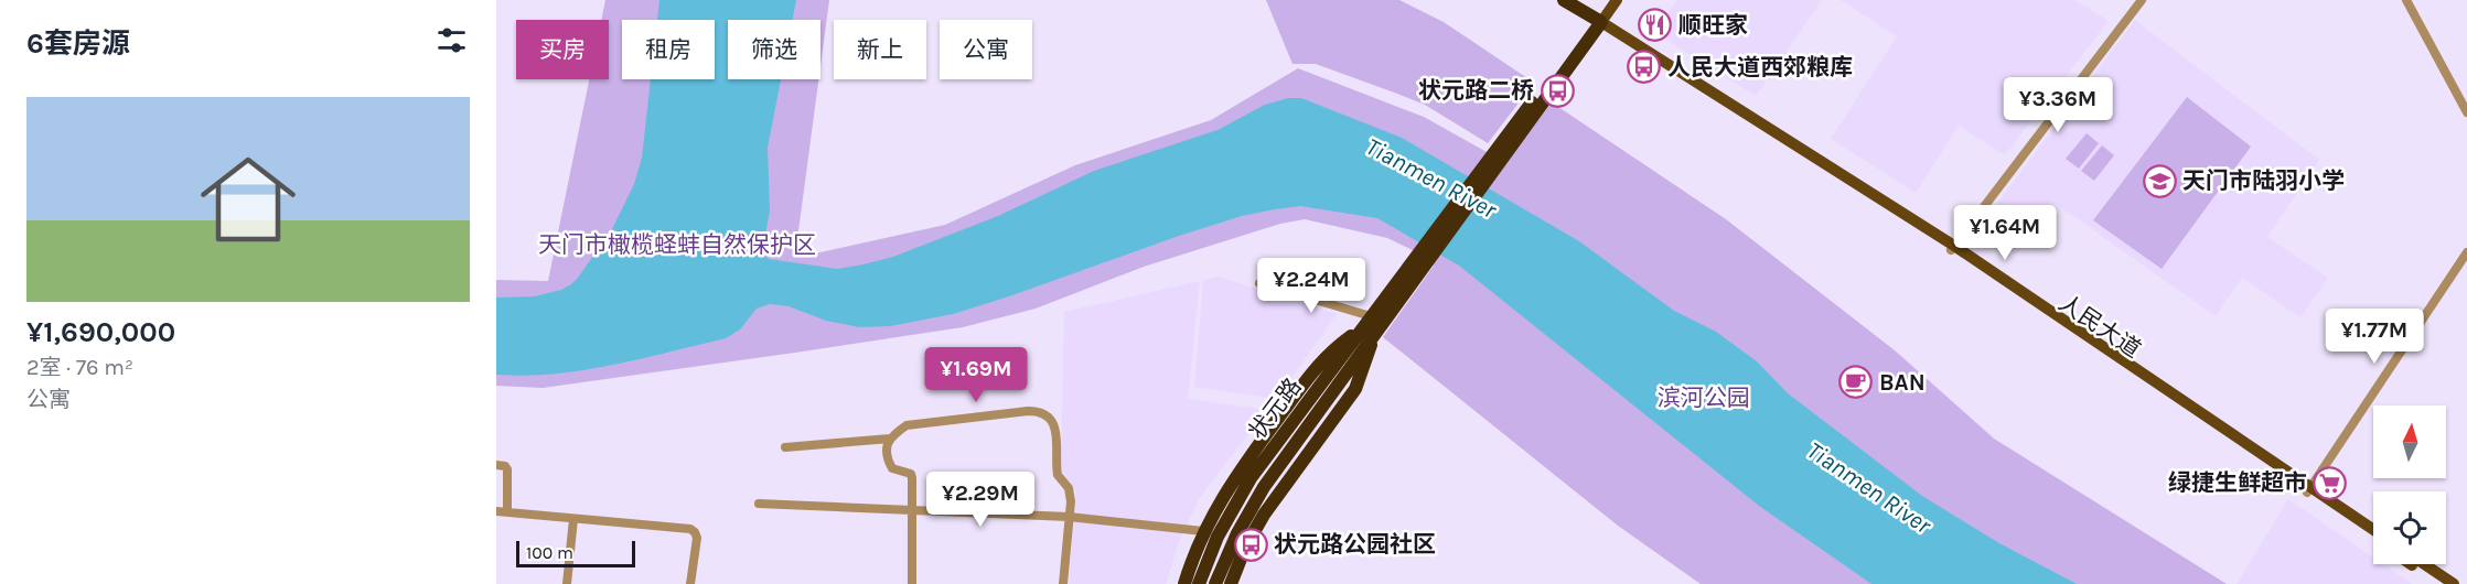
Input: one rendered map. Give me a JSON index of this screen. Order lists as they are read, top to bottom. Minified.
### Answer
{"streets":{"highway":["人民大道","状元路"]},"water":["Tianmen River"],"parks":["天门市橄榄蛏蚌自然保护区","滨河公园"],"places":{"restaurant":["顺旺家"],"bus stop":["人民大道西郊粮库","状元路二桥","状元路公园社区"],"school or university":["天门市陆羽小学"],"cafe":["BAN"],"supermarket":["绿捷生鲜超市"]},"scale_bar":"100 m","north":"top","page":{"heading":"6套房源","chip":["买房","租房","筛选","新上","公寓"],"price":["¥3.36M","¥1.64M","¥2.24M","¥1.77M","¥1.69M","¥2.29M"],"list":[{"name":"¥1,690,000","note":"2室 · 76 m² · 公寓"}],"scale":"100 m"}}
